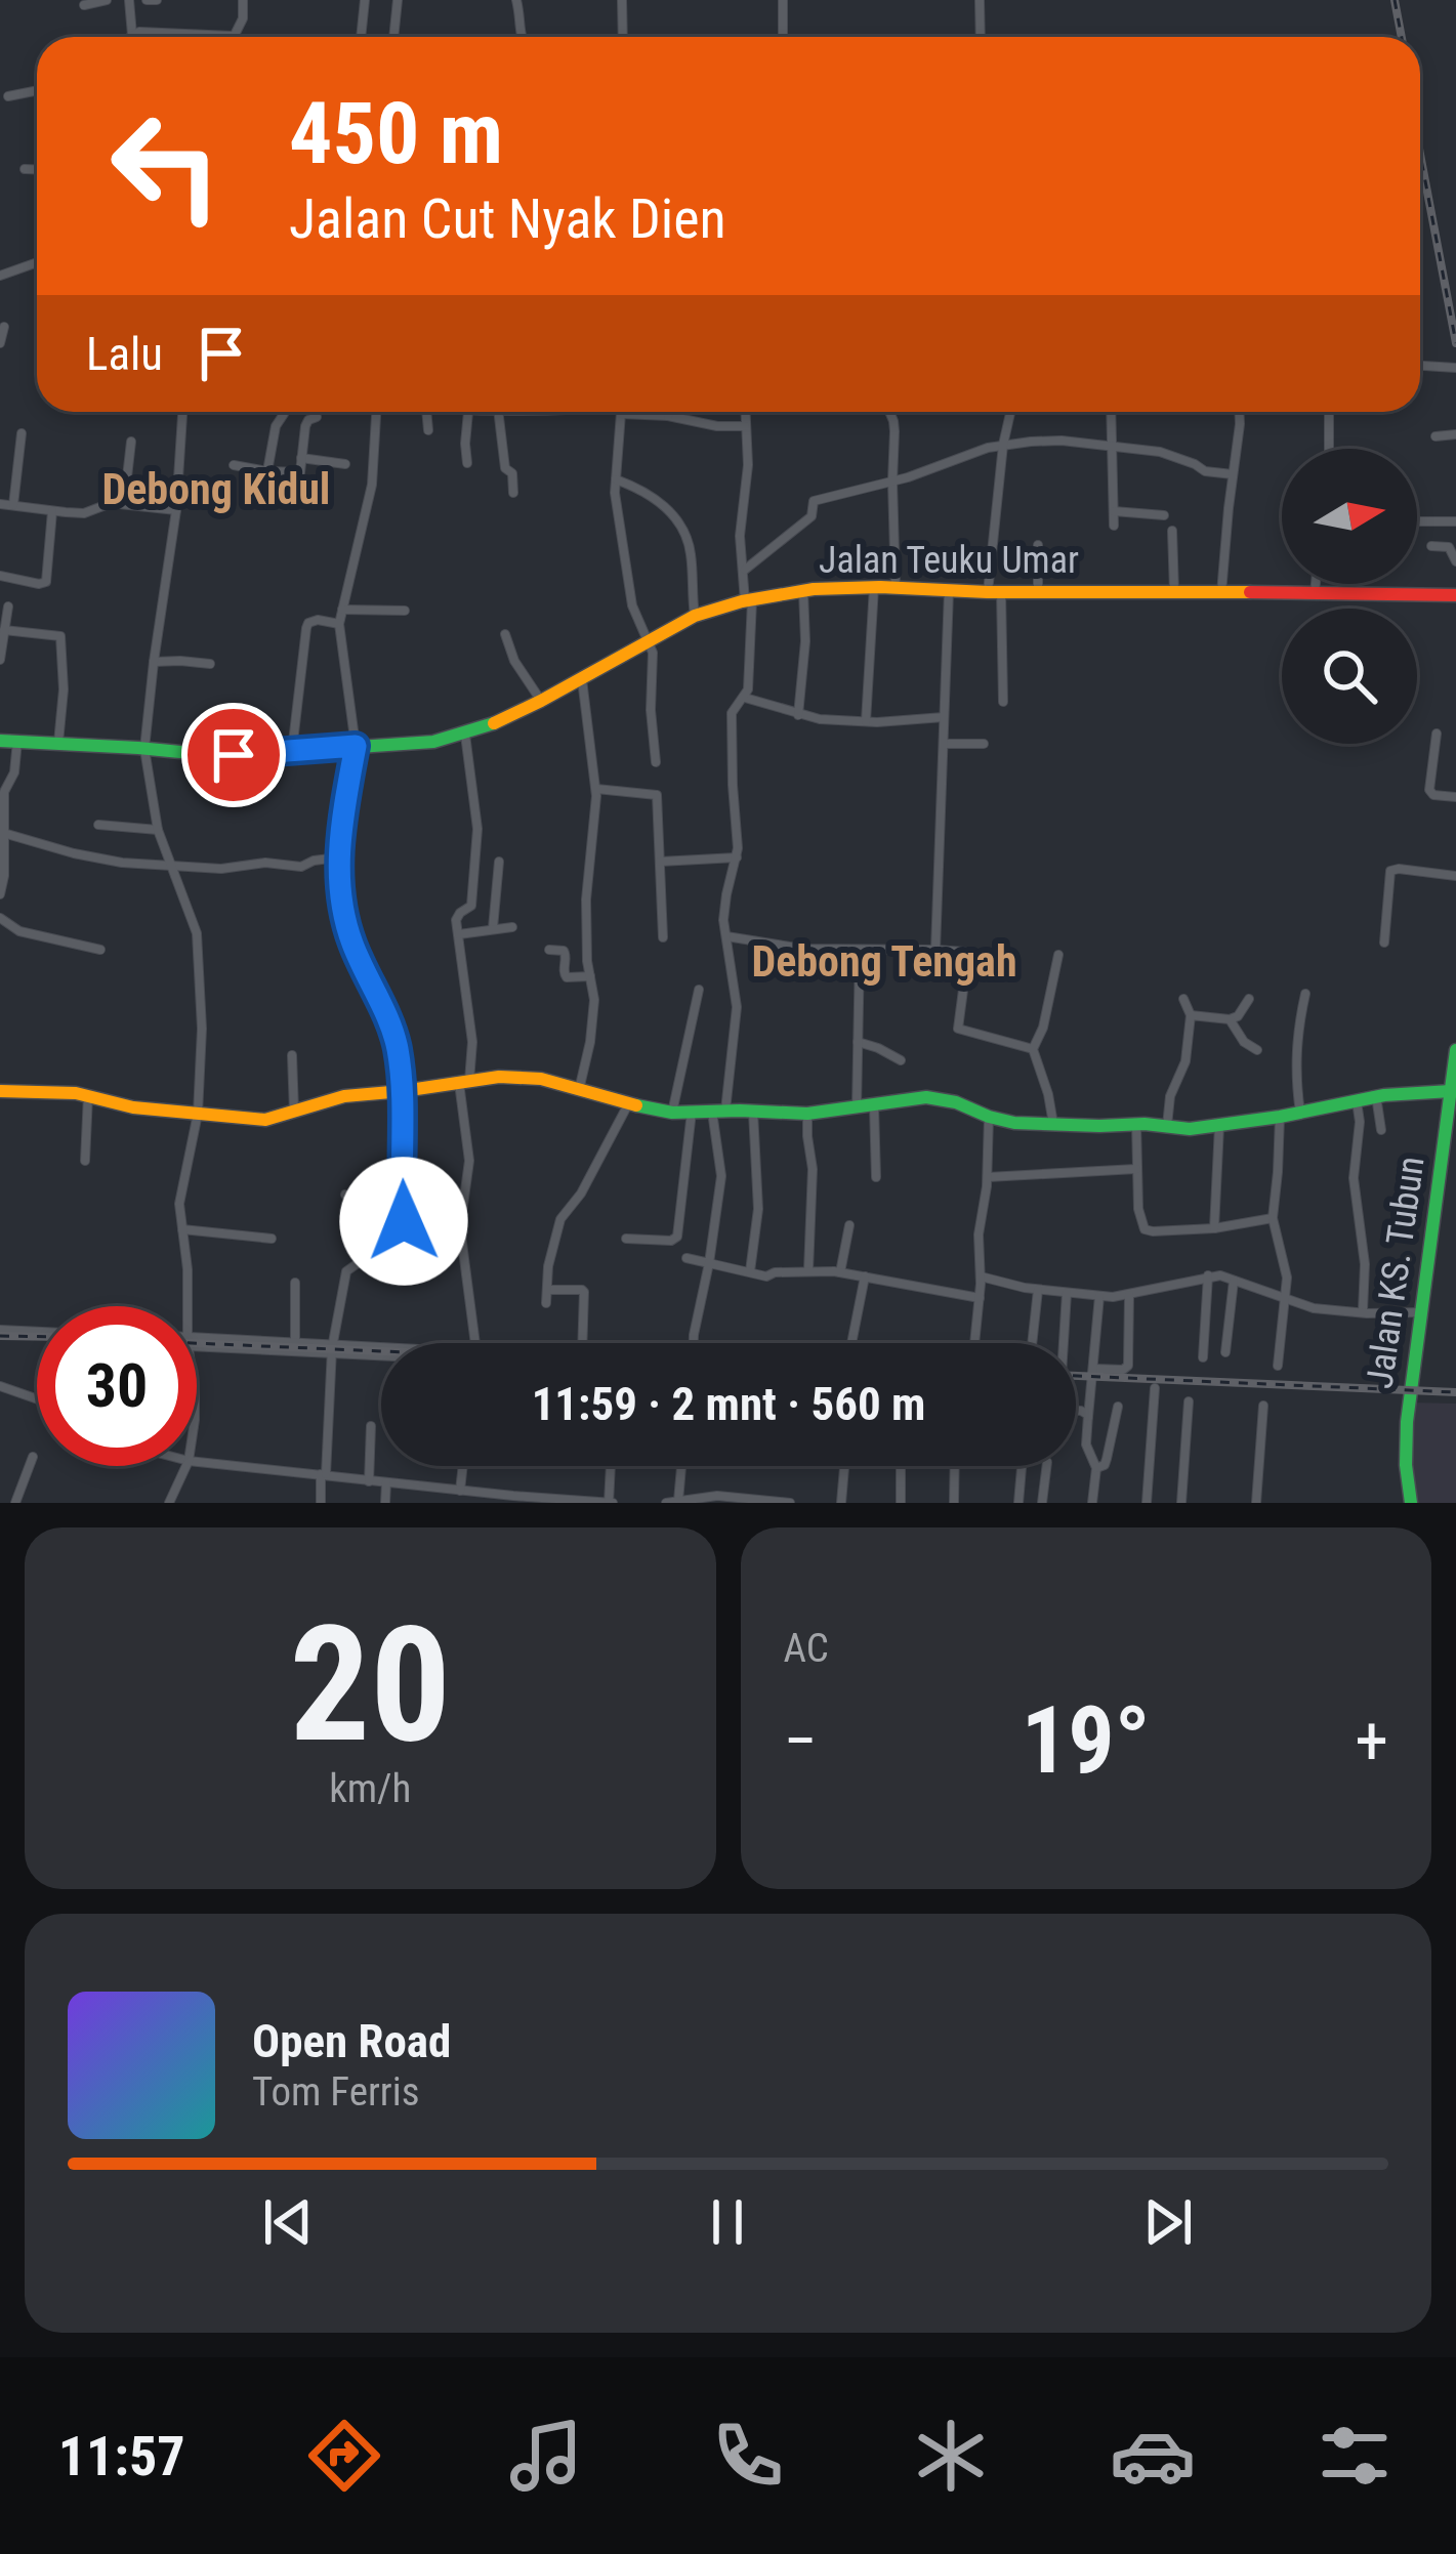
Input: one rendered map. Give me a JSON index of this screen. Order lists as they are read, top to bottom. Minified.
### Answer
{"streets":{"main road":["Jalan Teuku Umar","Jalan KS. Tubun"]},"districts":["Debong Kidul","Debong Tengah"],"north":"right","page":{"turn":["450 m","Jalan Cut Nyak Dien"],"then":"Lalu","limit":"30","trip":"11:59 · 2 mnt · 560 m","tile":[["20","km/h"],"AC"],"heat":["−","19°","+"],"song":["Open Road","Tom Ferris"],"tabs":"11:57"}}
